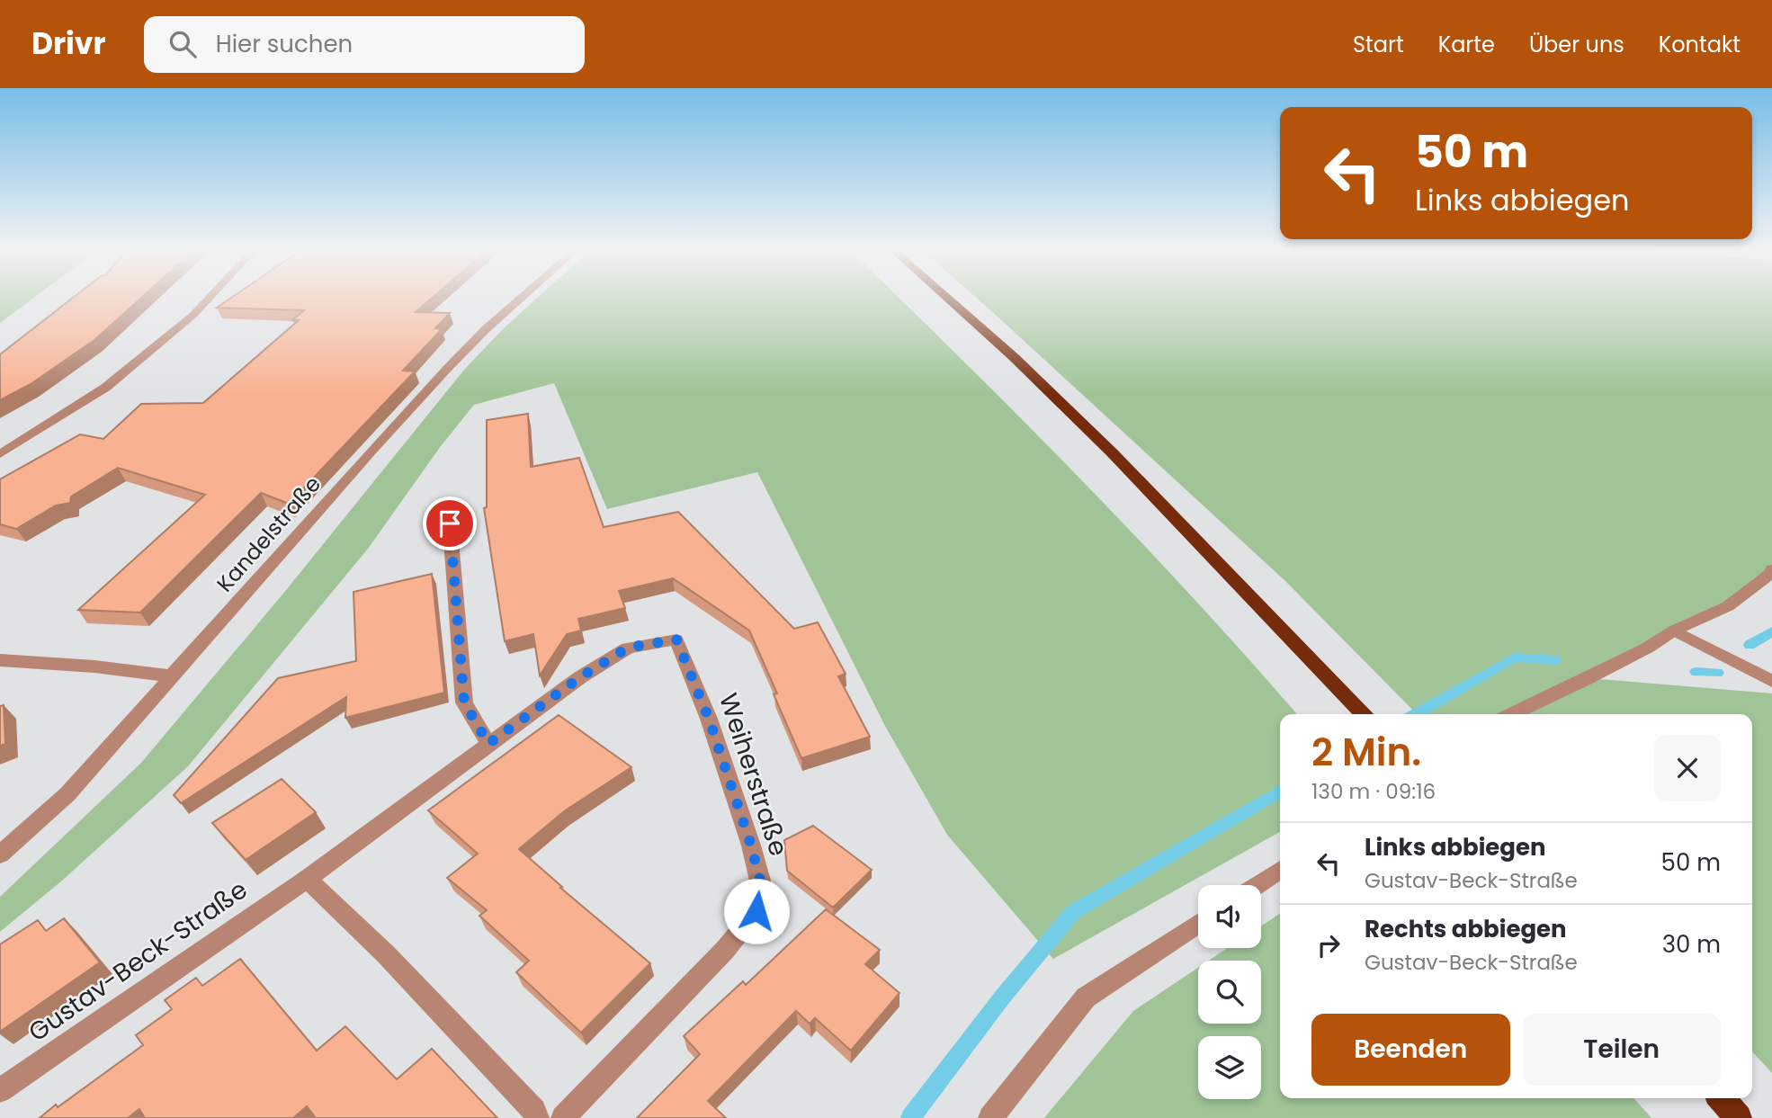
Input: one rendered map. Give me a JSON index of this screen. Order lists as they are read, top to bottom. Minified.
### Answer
{"streets":{"street":["Kandelstraße","Weiherstraße","Gustav-Beck-Straße"]},"crossings":[["Weiherstraße","Gustav-Beck-Straße"]],"page":{"header":"Drivr","search":"Hier suchen","nav":["Start","Karte","Über uns","Kontakt"],"turn":["50 m","Links abbiegen"],"heading":["2 Min.","130 m · 09:16"],"list":[{"name":"Links abbiegen","note":"Gustav-Beck-Straße","value":"50 m"},{"name":"Rechts abbiegen","note":"Gustav-Beck-Straße","value":"30 m"}],"buttons":["Beenden","Teilen"]}}
